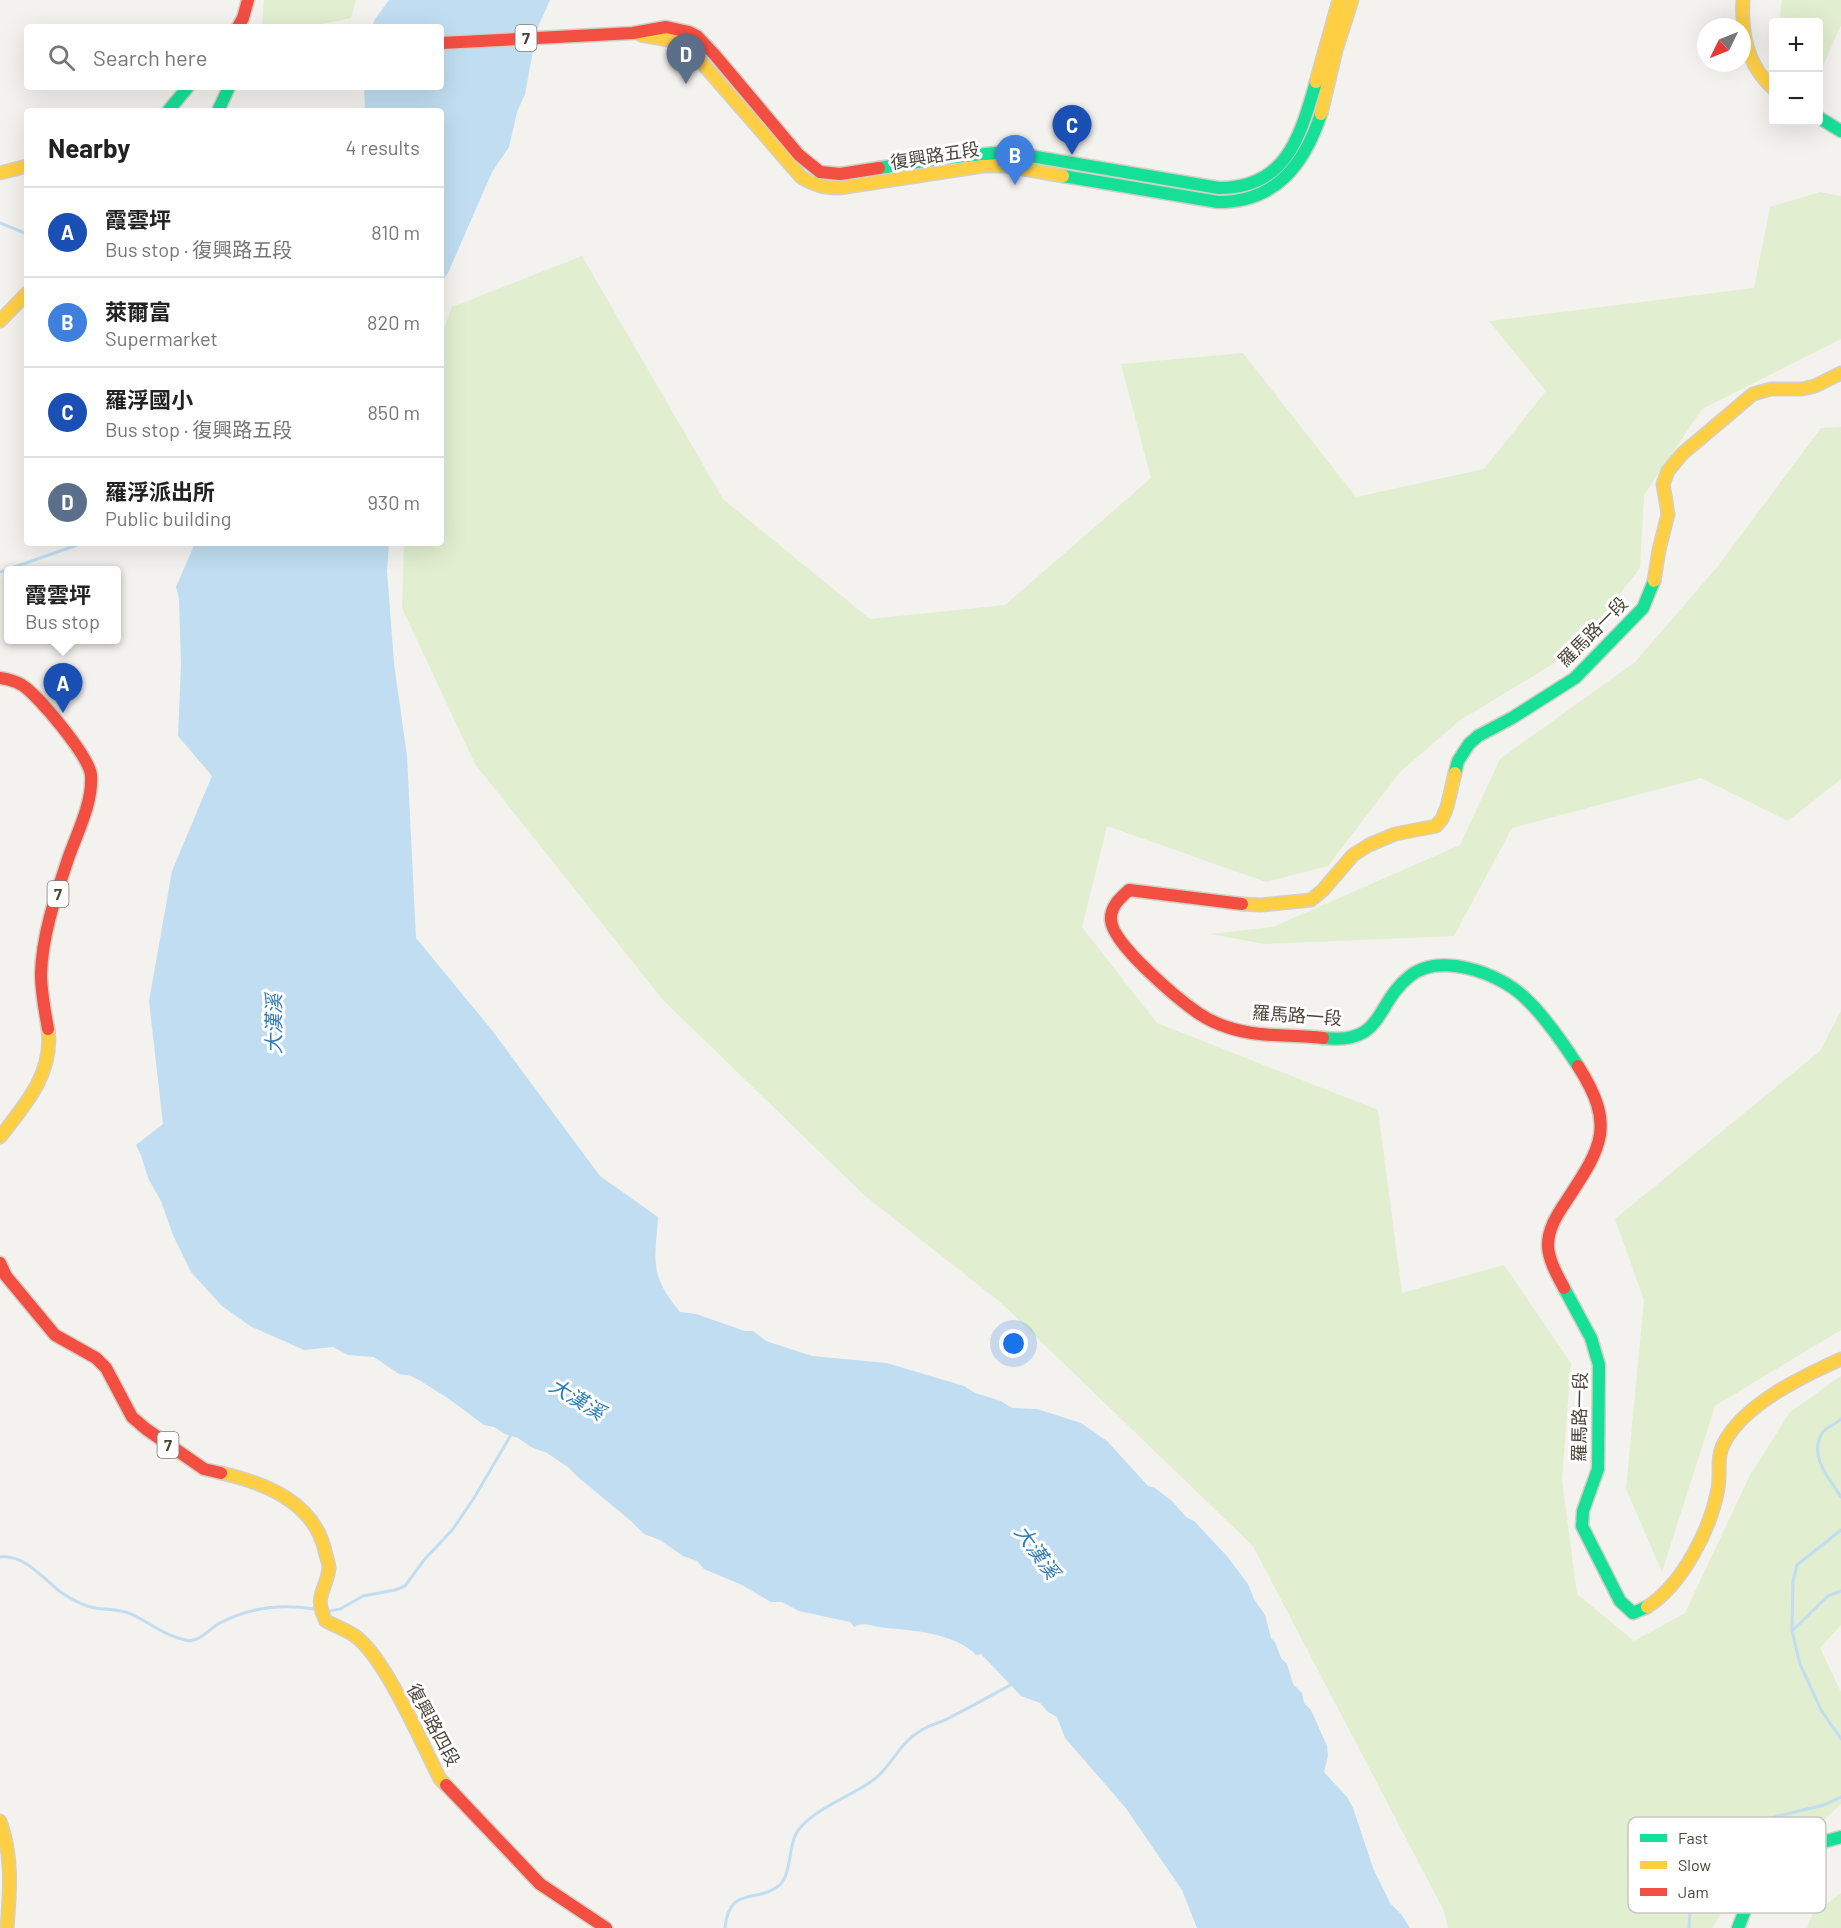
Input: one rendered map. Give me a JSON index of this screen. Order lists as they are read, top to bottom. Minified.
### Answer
{"streets":{"main road":["7","復興路五段","羅馬路一段","復興路四段"]},"water":["大漢溪"],"legend":["Fast","Slow","Jam"],"north":"bottom left","page":{"map_buttons":["+","−"],"search":"Search here","pins":["D","C","B","A"],"heading":["Nearby","4 results"],"list":[{"mark":"A","name":"霞雲坪","note":"Bus stop · 復興路五段","value":"810 m"},{"mark":"B","name":"萊爾富","note":"Supermarket","value":"820 m"},{"mark":"C","name":"羅浮國小","note":"Bus stop · 復興路五段","value":"850 m"},{"mark":"D","name":"羅浮派出所","note":"Public building","value":"930 m"}],"popup":["霞雲坪","Bus stop"]}}
